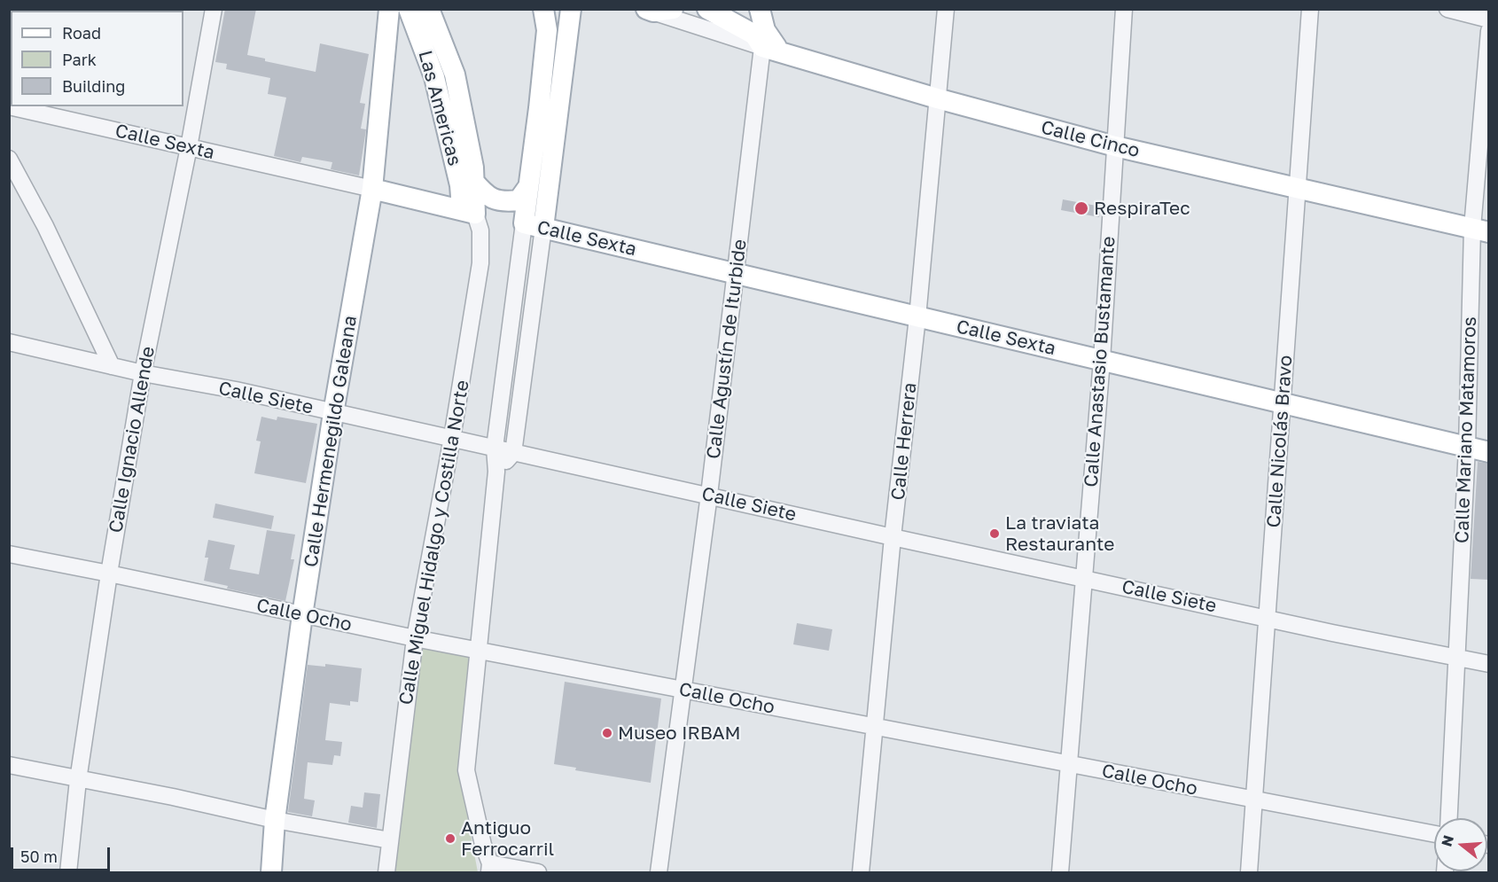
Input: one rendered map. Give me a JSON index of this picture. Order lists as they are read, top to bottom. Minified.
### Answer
{"streets":{"main road":["Las Americas","Calle Cinco","Calle Sexta","Calle Hermenegildo Galeana"],"street":["Calle Agustín de Iturbide","Calle Anastasio Bustamante","Calle Siete","Calle Mariano Matamoros","Calle Ignacio Allende","Calle Herrera","Calle Nicolás Bravo","Calle Miguel Hidalgo y Costilla Norte","Calle Ocho"]},"crossings":[["Las Americas","Calle Sexta"],["Las Americas","Calle Miguel Hidalgo y Costilla Norte"],["Calle Cinco","Calle Agustín de Iturbide"],["Calle Cinco","Calle Anastasio Bustamante"],["Calle Cinco","Calle Mariano Matamoros"],["Calle Cinco","Calle Herrera"],["Calle Cinco","Calle Nicolás Bravo"],["Calle Sexta","Calle Agustín de Iturbide"],["Calle Sexta","Calle Anastasio Bustamante"],["Calle Sexta","Calle Mariano Matamoros"],["Calle Sexta","Calle Ignacio Allende"],["Calle Sexta","Calle Hermenegildo Galeana"],["Calle Sexta","Calle Herrera"],["Calle Sexta","Calle Nicolás Bravo"],["Calle Sexta","Calle Miguel Hidalgo y Costilla Norte"],["Calle Agustín de Iturbide","Calle Siete"],["Calle Agustín de Iturbide","Calle Ocho"],["Calle Anastasio Bustamante","Calle Siete"],["Calle Anastasio Bustamante","Calle Ocho"],["Calle Siete","Calle Mariano Matamoros"],["Calle Siete","Calle Ignacio Allende"],["Calle Siete","Calle Hermenegildo Galeana"],["Calle Siete","Calle Herrera"],["Calle Siete","Calle Nicolás Bravo"],["Calle Siete","Calle Miguel Hidalgo y Costilla Norte"],["Calle Ignacio Allende","Calle Ocho"],["Calle Hermenegildo Galeana","Calle Ocho"],["Calle Herrera","Calle Ocho"],["Calle Nicolás Bravo","Calle Ocho"],["Calle Miguel Hidalgo y Costilla Norte","Calle Ocho"]],"places":["RespiraTec","La traviata Restaurante","Museo IRBAM","Antiguo Ferrocarril"],"legend":["Road","Park","Building"],"scale_bar":"50 m","north":"left"}
